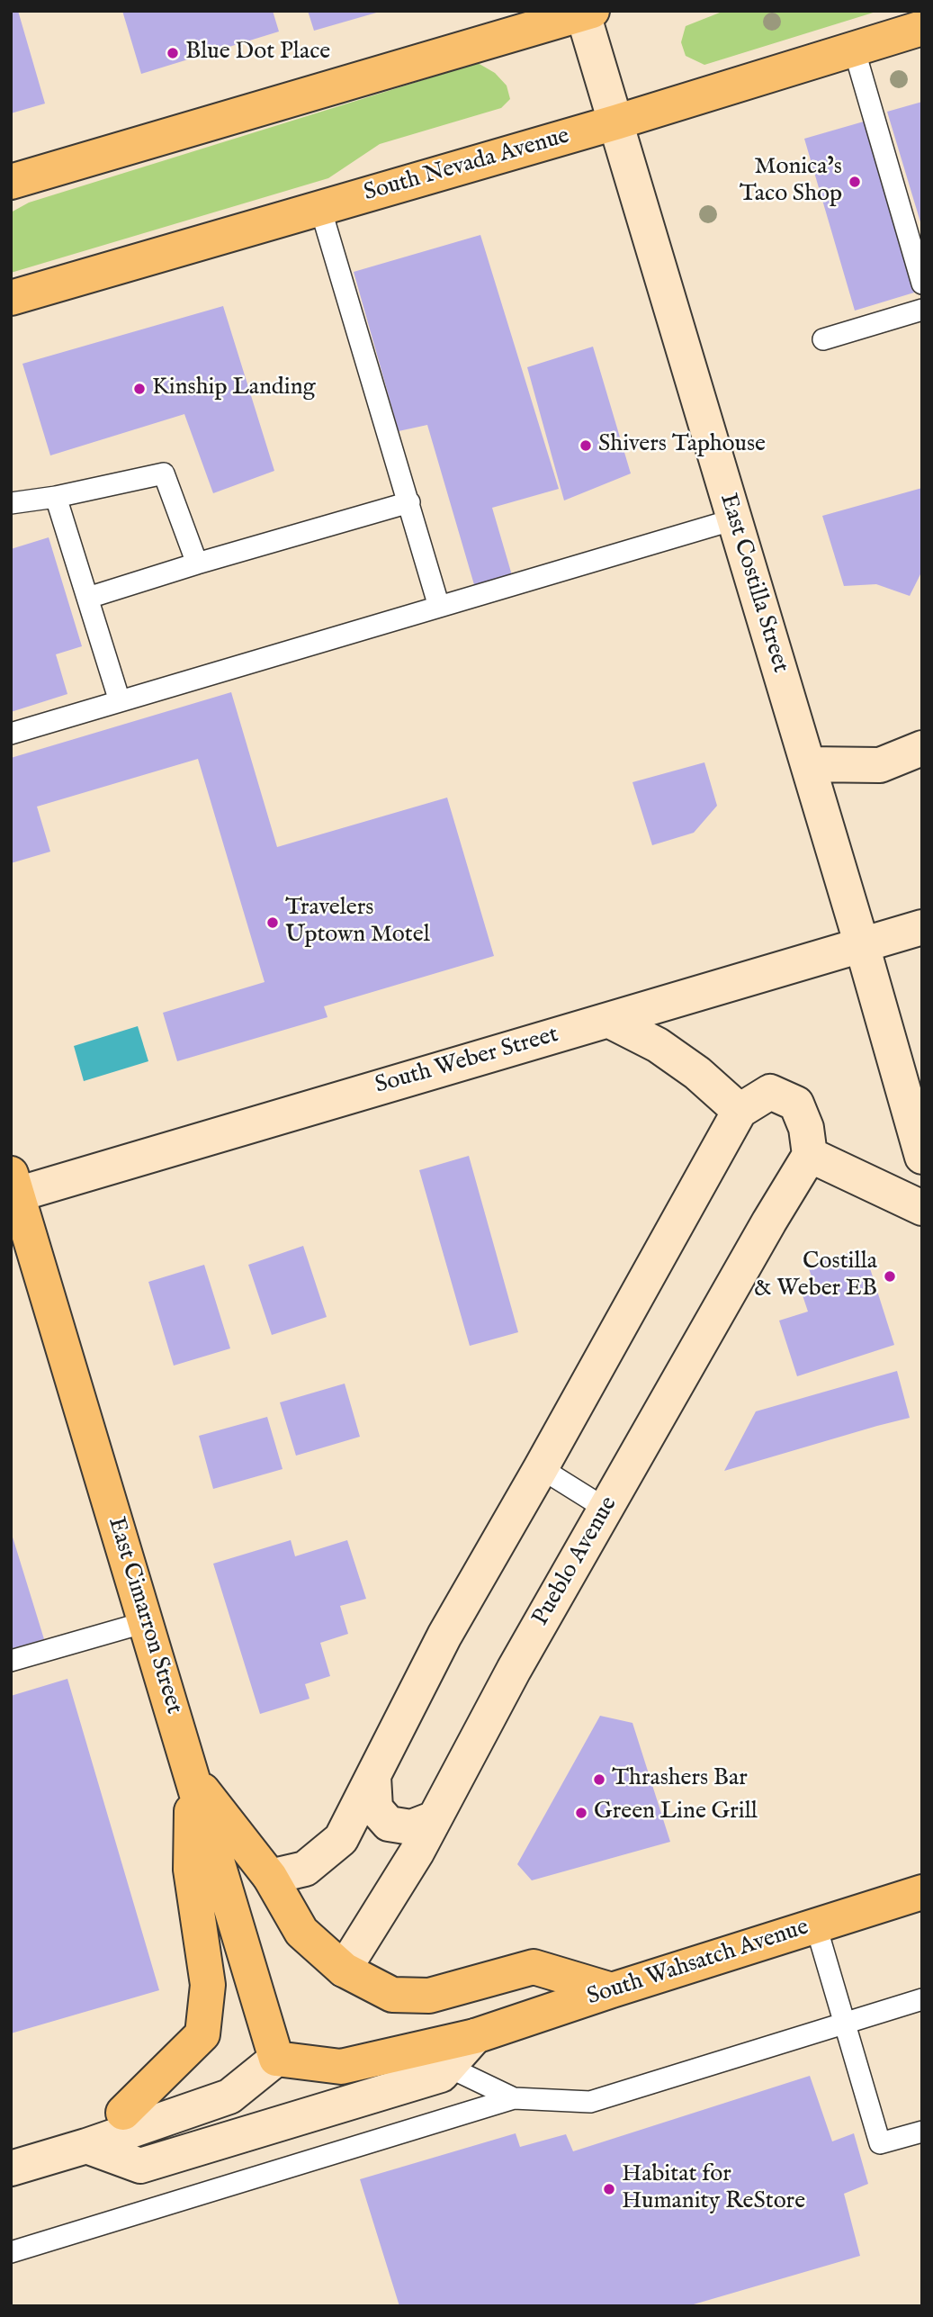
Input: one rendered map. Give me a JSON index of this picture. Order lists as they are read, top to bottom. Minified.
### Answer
{"streets":{"main road":["South Nevada Avenue","East Cimarron Street","South Wahsatch Avenue"],"street":["East Costilla Street","South Weber Street","Pueblo Avenue"]},"crossings":[["South Nevada Avenue","East Costilla Street"],["East Costilla Street","South Weber Street"],["South Weber Street","East Cimarron Street"]],"places":["Blue Dot Place","Monica’s Taco Shop","Kinship Landing","Shivers Taphouse","Travelers Uptown Motel","Costilla & Weber EB","Thrashers Bar","Green Line Grill","Habitat for Humanity ReStore"]}
